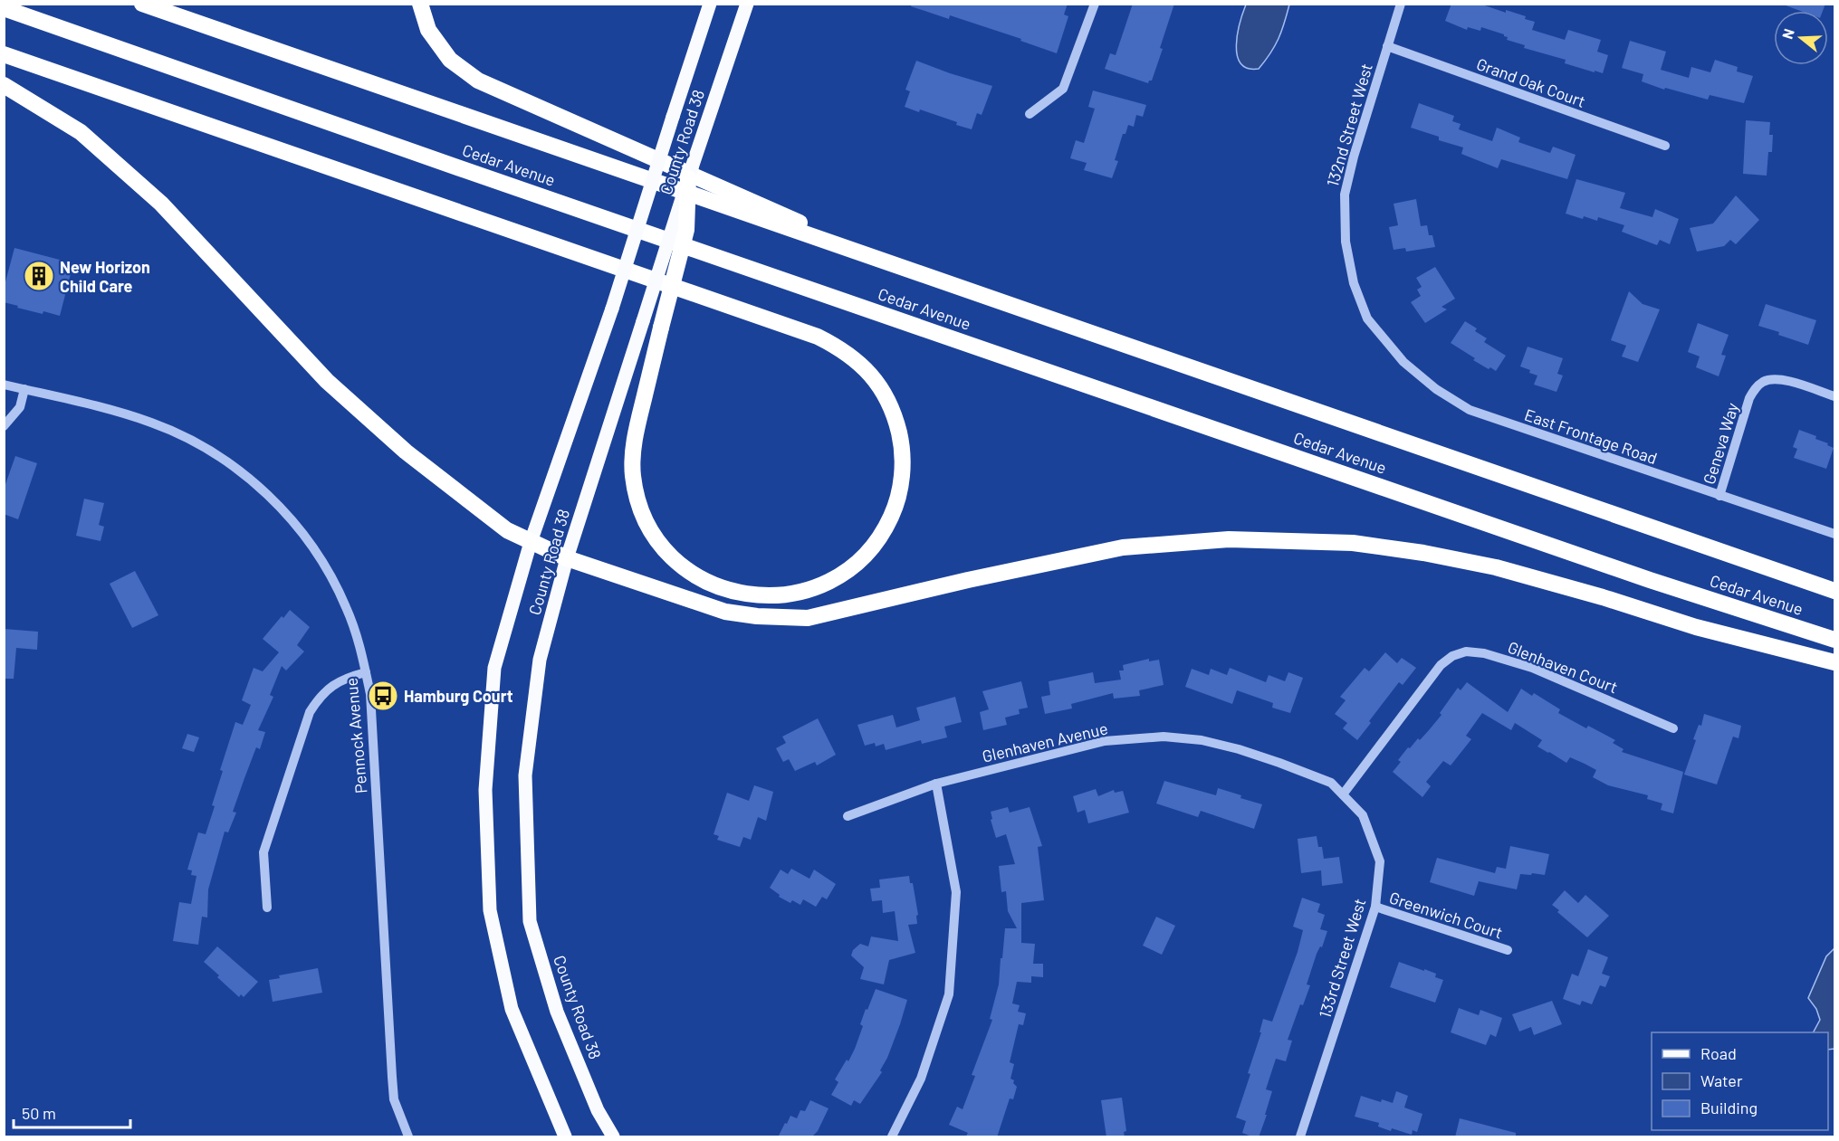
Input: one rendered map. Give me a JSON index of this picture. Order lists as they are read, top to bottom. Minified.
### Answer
{"streets":{"highway":["Cedar Avenue"],"main road":["County Road 38"],"street":["Grand Oak Court","132nd Street West","East Frontage Road","Geneva Way","Glenhaven Court","Pennock Avenue","Glenhaven Avenue","Greenwich Court","133rd Street West"]},"crossings":[["Grand Oak Court","132nd Street West"],["132nd Street West","East Frontage Road"],["East Frontage Road","Geneva Way"],["Glenhaven Court","Glenhaven Avenue"],["Glenhaven Court","133rd Street West"],["Glenhaven Avenue","133rd Street West"],["Greenwich Court","133rd Street West"]],"places":{"building":["New Horizon Child Care"],"bus stop":["Hamburg Court"]},"legend":["Road","Water","Building"],"scale_bar":"50 m","north":"left"}
